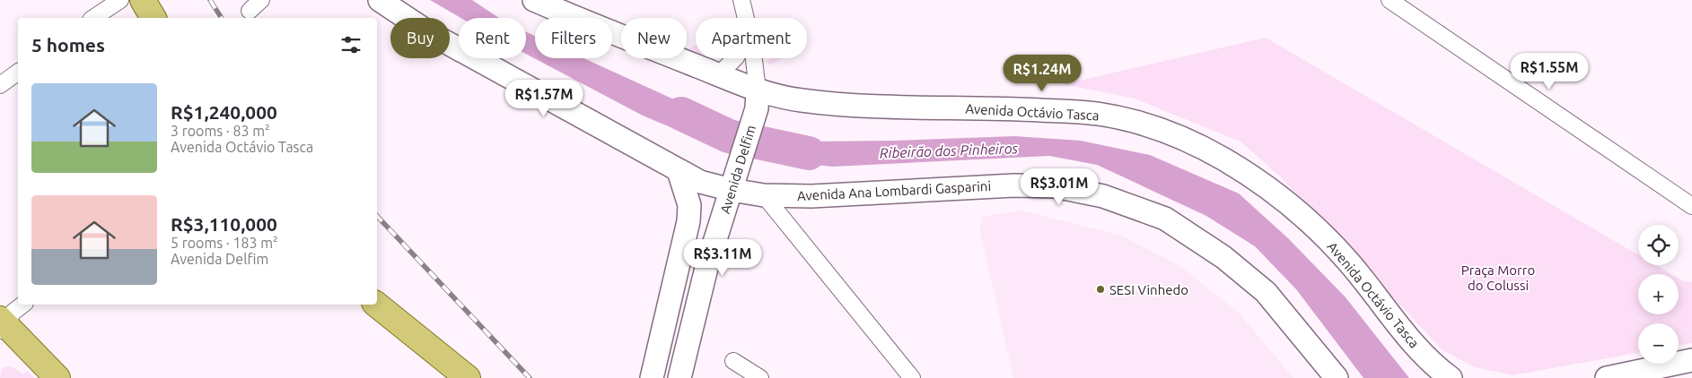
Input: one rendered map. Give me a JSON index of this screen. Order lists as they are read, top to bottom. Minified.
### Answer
{"streets":{"street":["Avenida Octávio Tasca","Avenida Delfim","Avenida Ana Lombardi Gasparini"]},"crossings":[["Avenida Octávio Tasca","Avenida Delfim"],["Avenida Delfim","Avenida Ana Lombardi Gasparini"]],"water":["Ribeirão dos Pinheiros"],"parks":["Praça Morro do Colussi"],"places":["SESI Vinhedo"],"page":{"chip":["Buy","Rent","Filters","New","Apartment"],"heading":"5 homes","price":["R$1.55M","R$1.24M","R$1.57M","R$3.01M","R$3.11M"],"list":[{"name":"R$1,240,000","note":"3 rooms · 83 m² · Avenida Octávio Tasca"},{"name":"R$3,110,000","note":"5 rooms · 183 m² · Avenida Delfim"}],"map_buttons":["+","−"]}}
